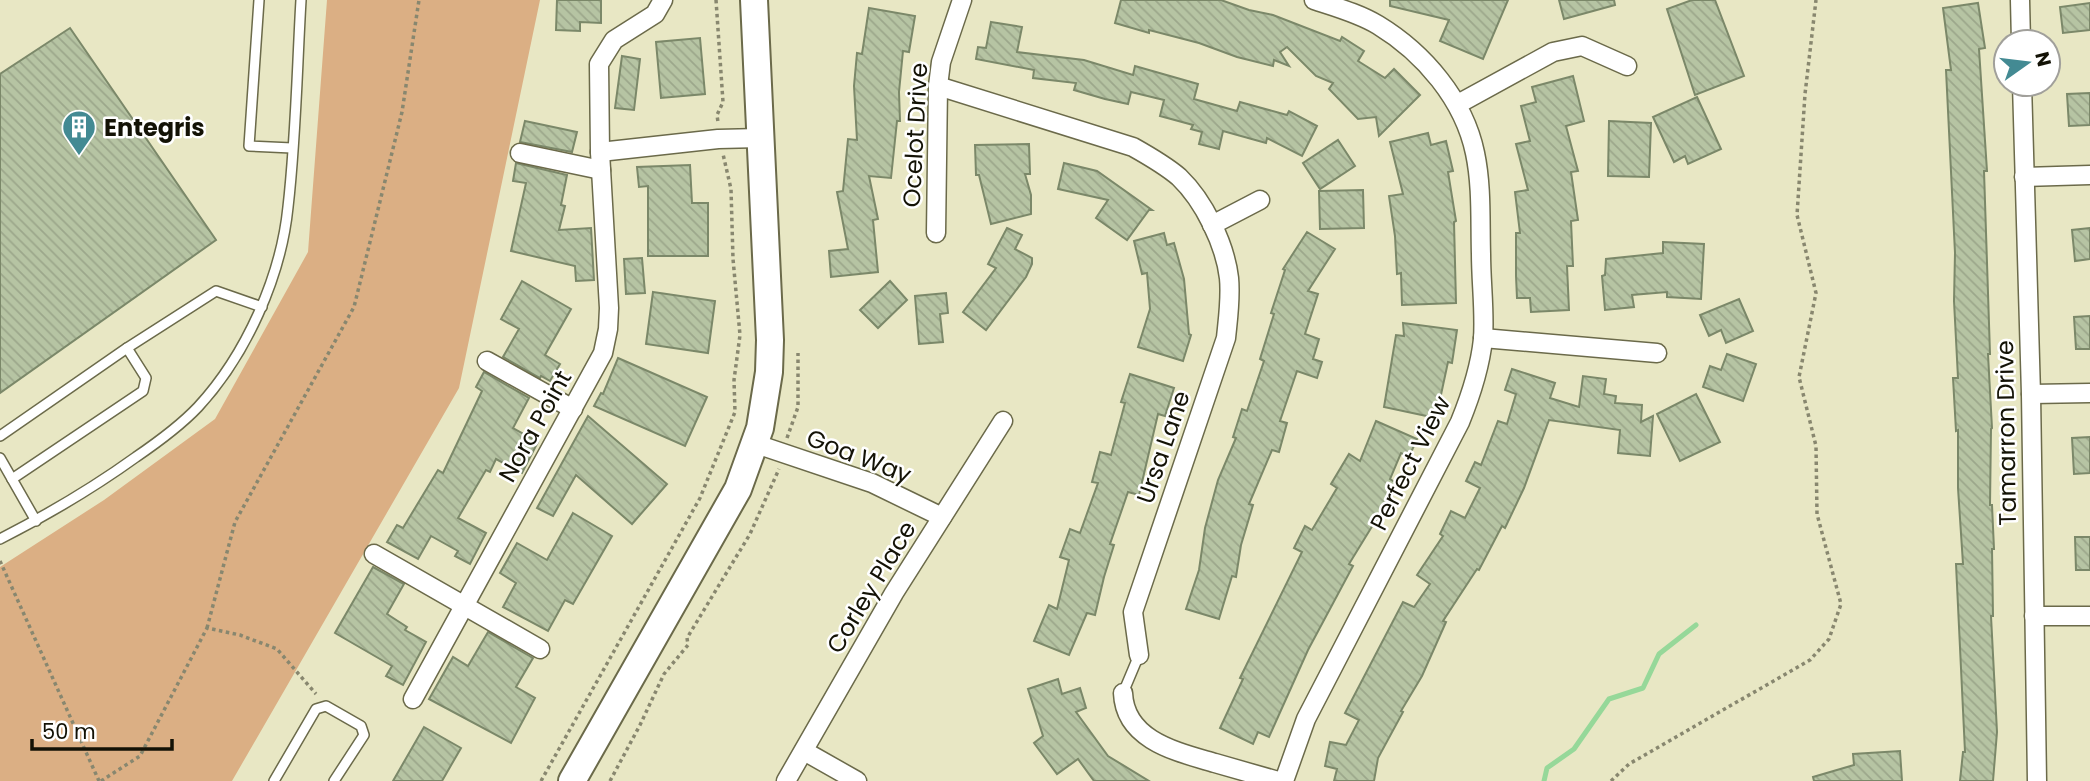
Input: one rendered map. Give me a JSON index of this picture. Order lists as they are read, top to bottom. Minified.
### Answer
{"streets":{"street":["Ocelot Drive","Nora Point","Tamarron Drive","Ursa Lane","Goa Way","Perfect View","Corley Place"]},"crossings":[["Ocelot Drive","Ursa Lane"],["Goa Way","Corley Place"]],"places":{"building":["Entegris"]},"scale_bar":"50 m","north":"right"}
